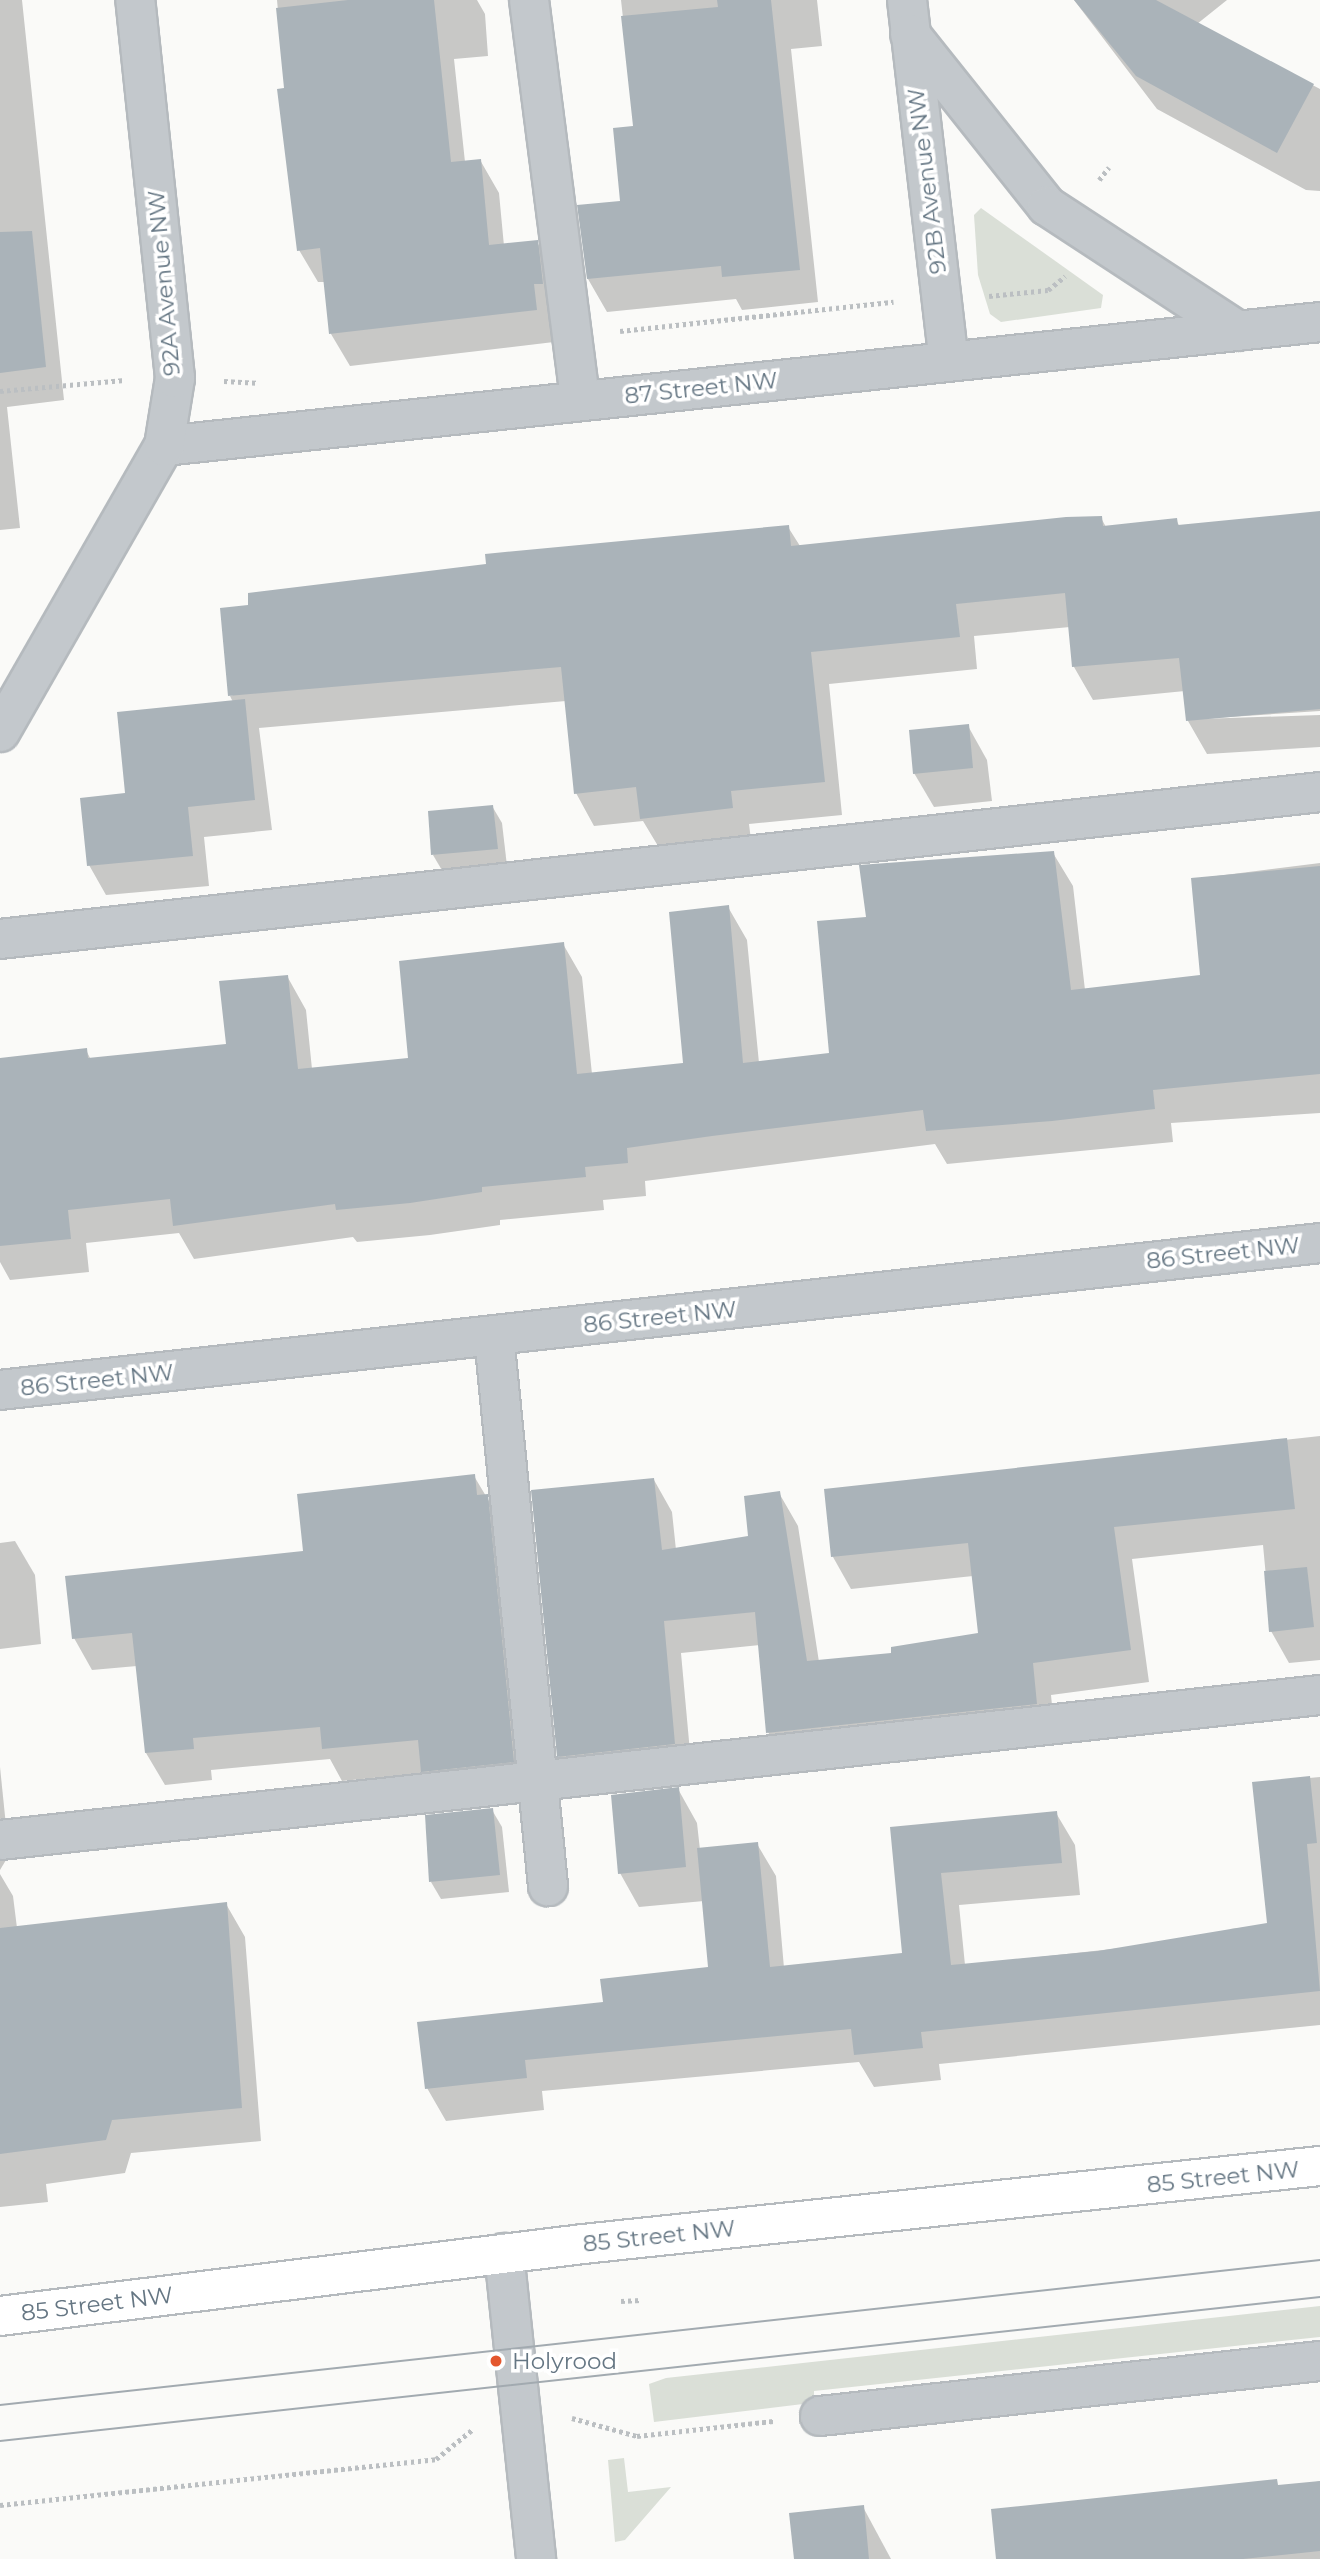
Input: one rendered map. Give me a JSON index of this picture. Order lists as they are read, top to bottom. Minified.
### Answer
{"streets":{"main road":["85 Street NW"],"street":["92B Avenue NW","92A Avenue NW","87 Street NW","86 Street NW"]},"crossings":[["92B Avenue NW","87 Street NW"],["92A Avenue NW","87 Street NW"]],"places":["Holyrood"]}
